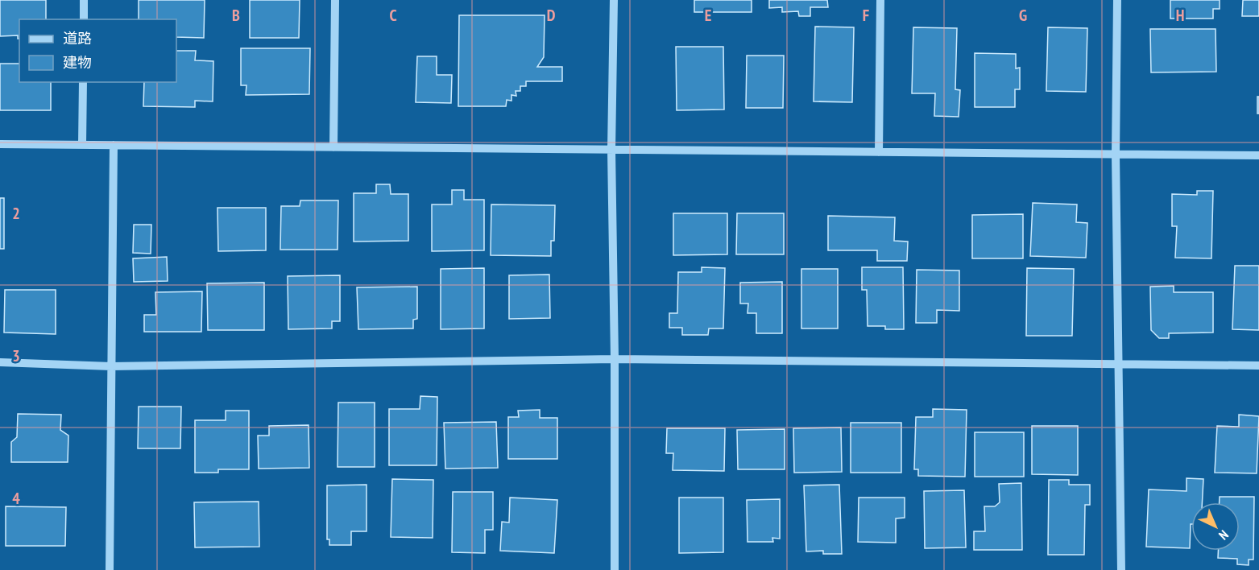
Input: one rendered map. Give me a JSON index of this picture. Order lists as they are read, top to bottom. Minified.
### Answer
{"legend":["道路","建物"],"north":"bottom right","grid":{"columns":["B","C","D","E","F","G","H"],"rows":["2","3","4"]}}
